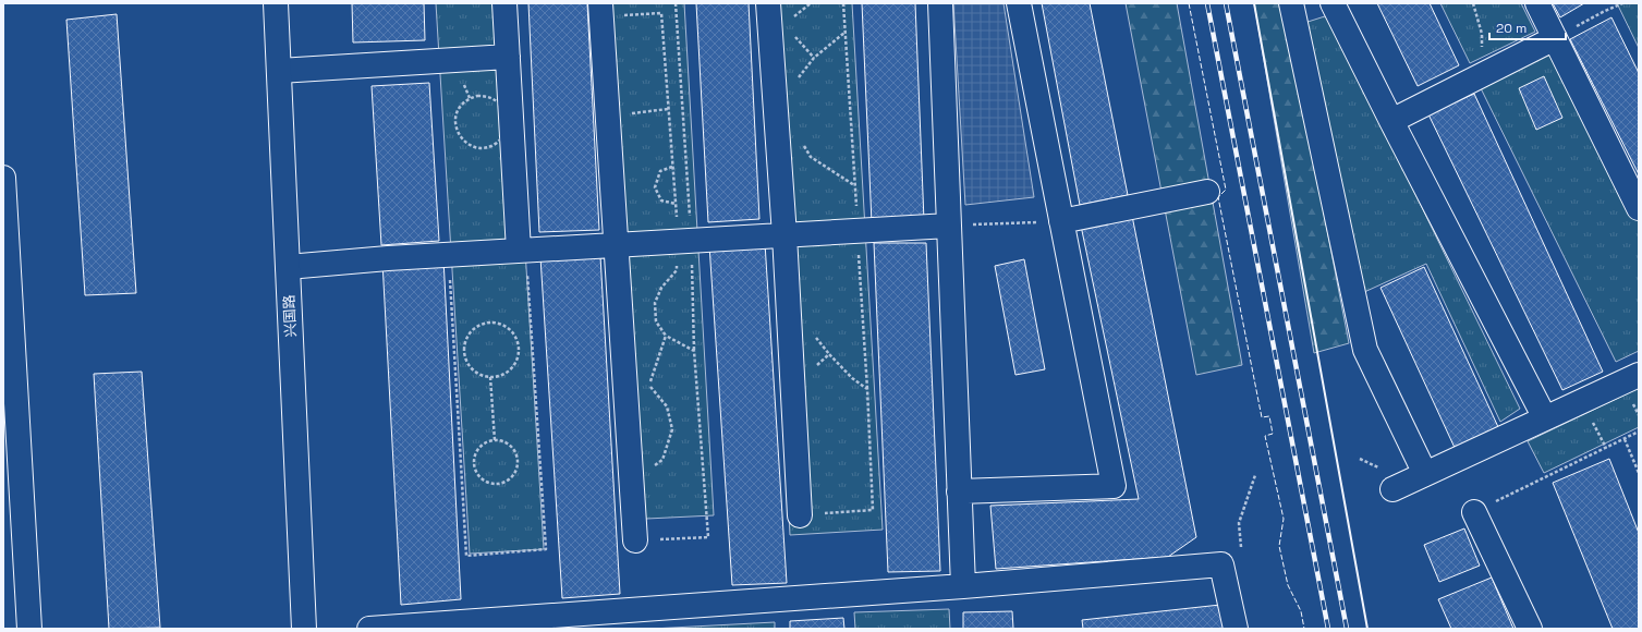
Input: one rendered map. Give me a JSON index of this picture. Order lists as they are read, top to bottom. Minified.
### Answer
{"streets":{"street":["兴国路"]},"scale_bar":"20 m"}
